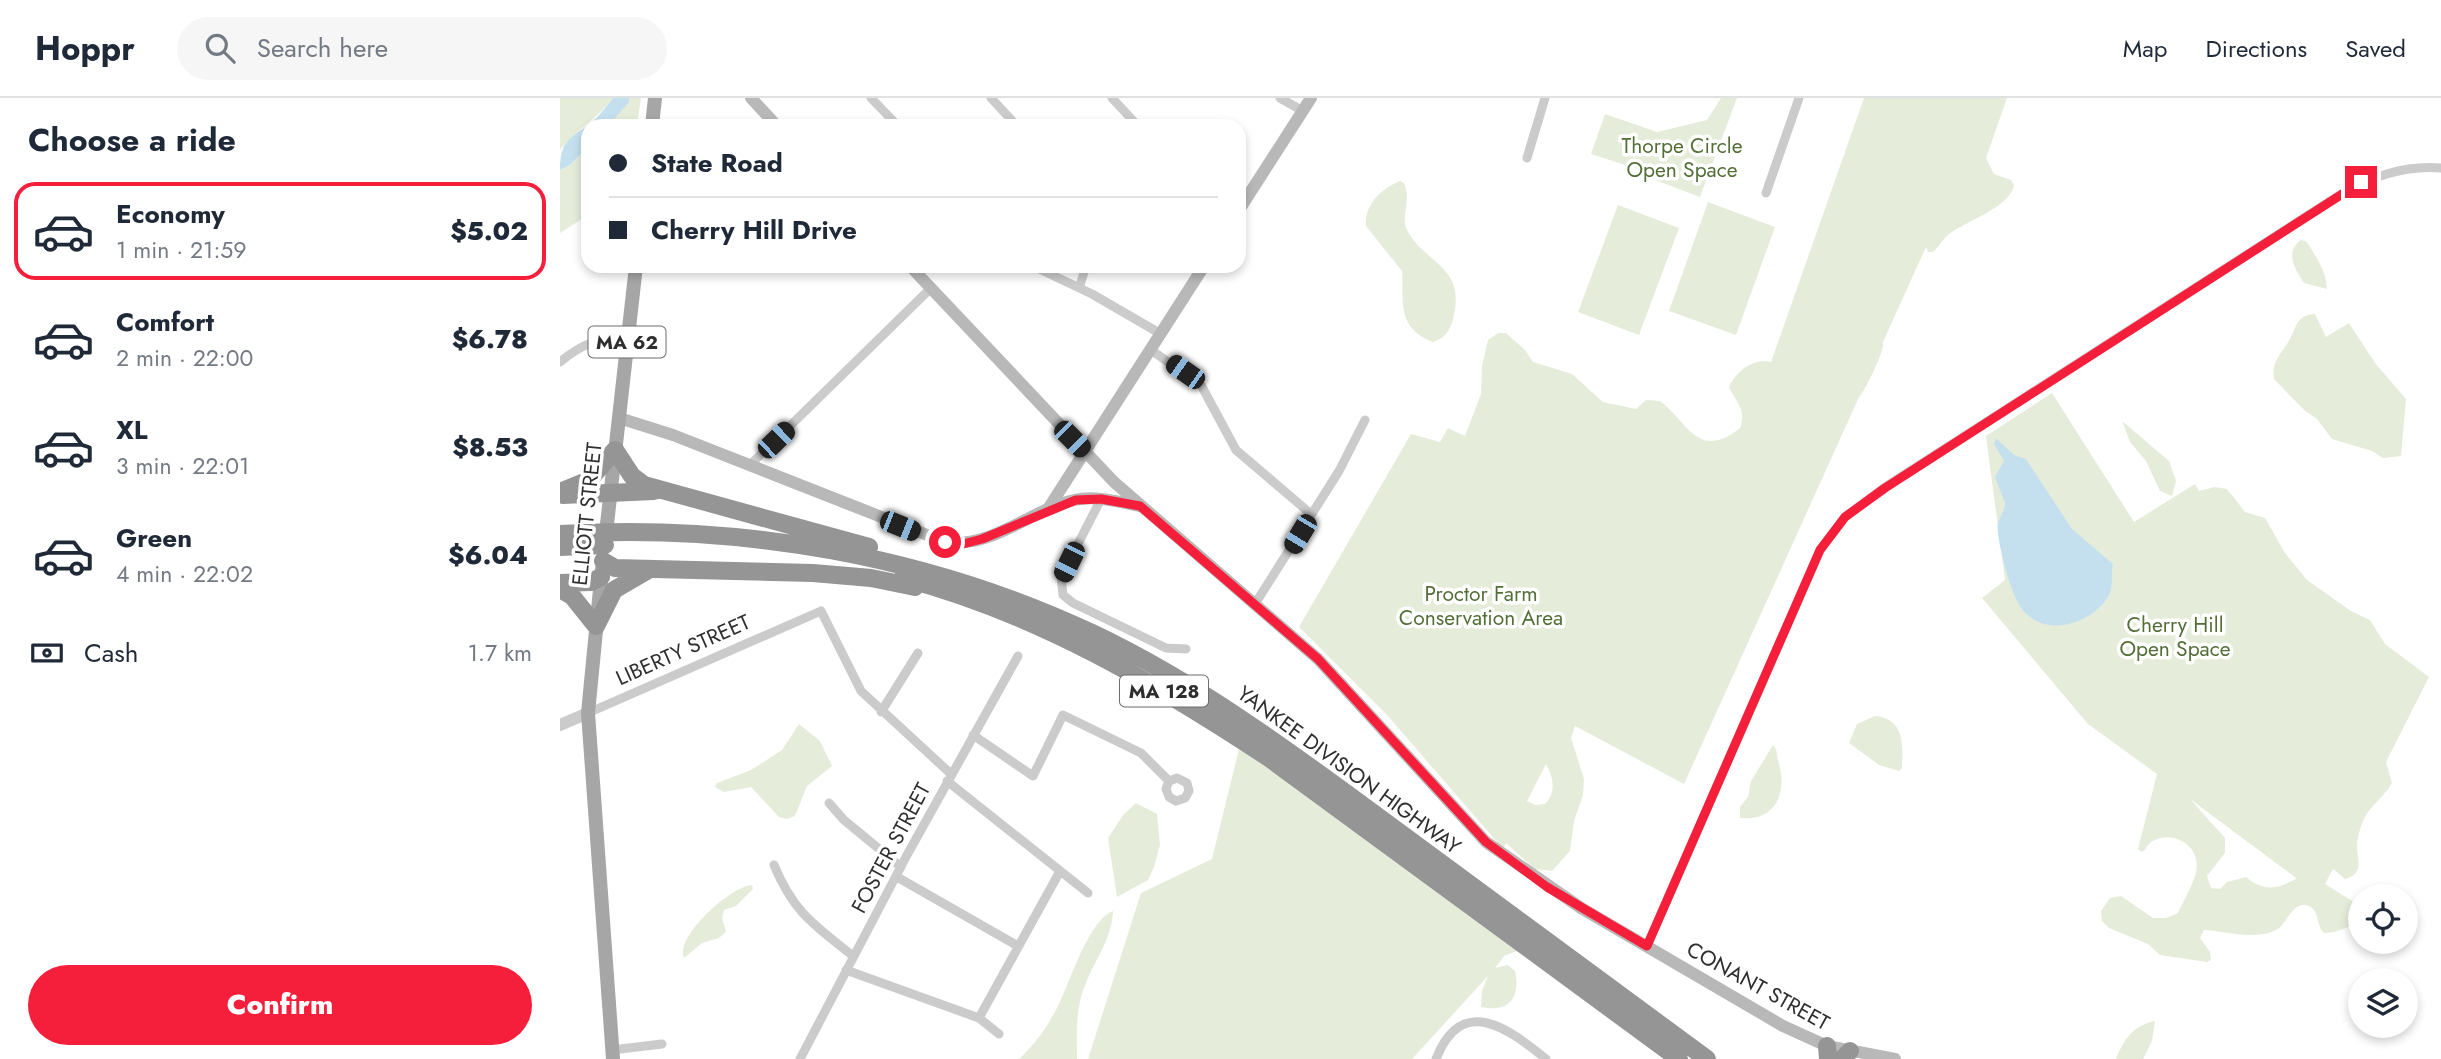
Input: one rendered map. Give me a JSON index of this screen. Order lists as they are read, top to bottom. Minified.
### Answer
{"streets":{"highway":["MA 128","YANKEE DIVISION HIGHWAY"],"main road":["MA 62","ELLIOTT STREET","CONANT STREET"],"street":["LIBERTY STREET","FOSTER STREET"]},"crossings":[["ELLIOTT STREET","LIBERTY STREET"]],"parks":["Thorpe Circle Open Space","Proctor Farm Conservation Area","Cherry Hill Open Space"],"page":{"header":"Hoppr","search":"Search here","nav":["Map","Directions","Saved"],"heading":"Choose a ride","banner":["State Road","Cherry Hill Drive"],"list":[{"name":"Economy","note":"1 min · 21:59","value":"$5.02"},{"name":"Comfort","note":"2 min · 22:00","value":"$6.78"},{"name":"XL","note":"3 min · 22:01","value":"$8.53"},{"name":"Green","note":"4 min · 22:02","value":"$6.04"}],"pay":["Cash","1.7 km"],"buttons":"Confirm"}}
